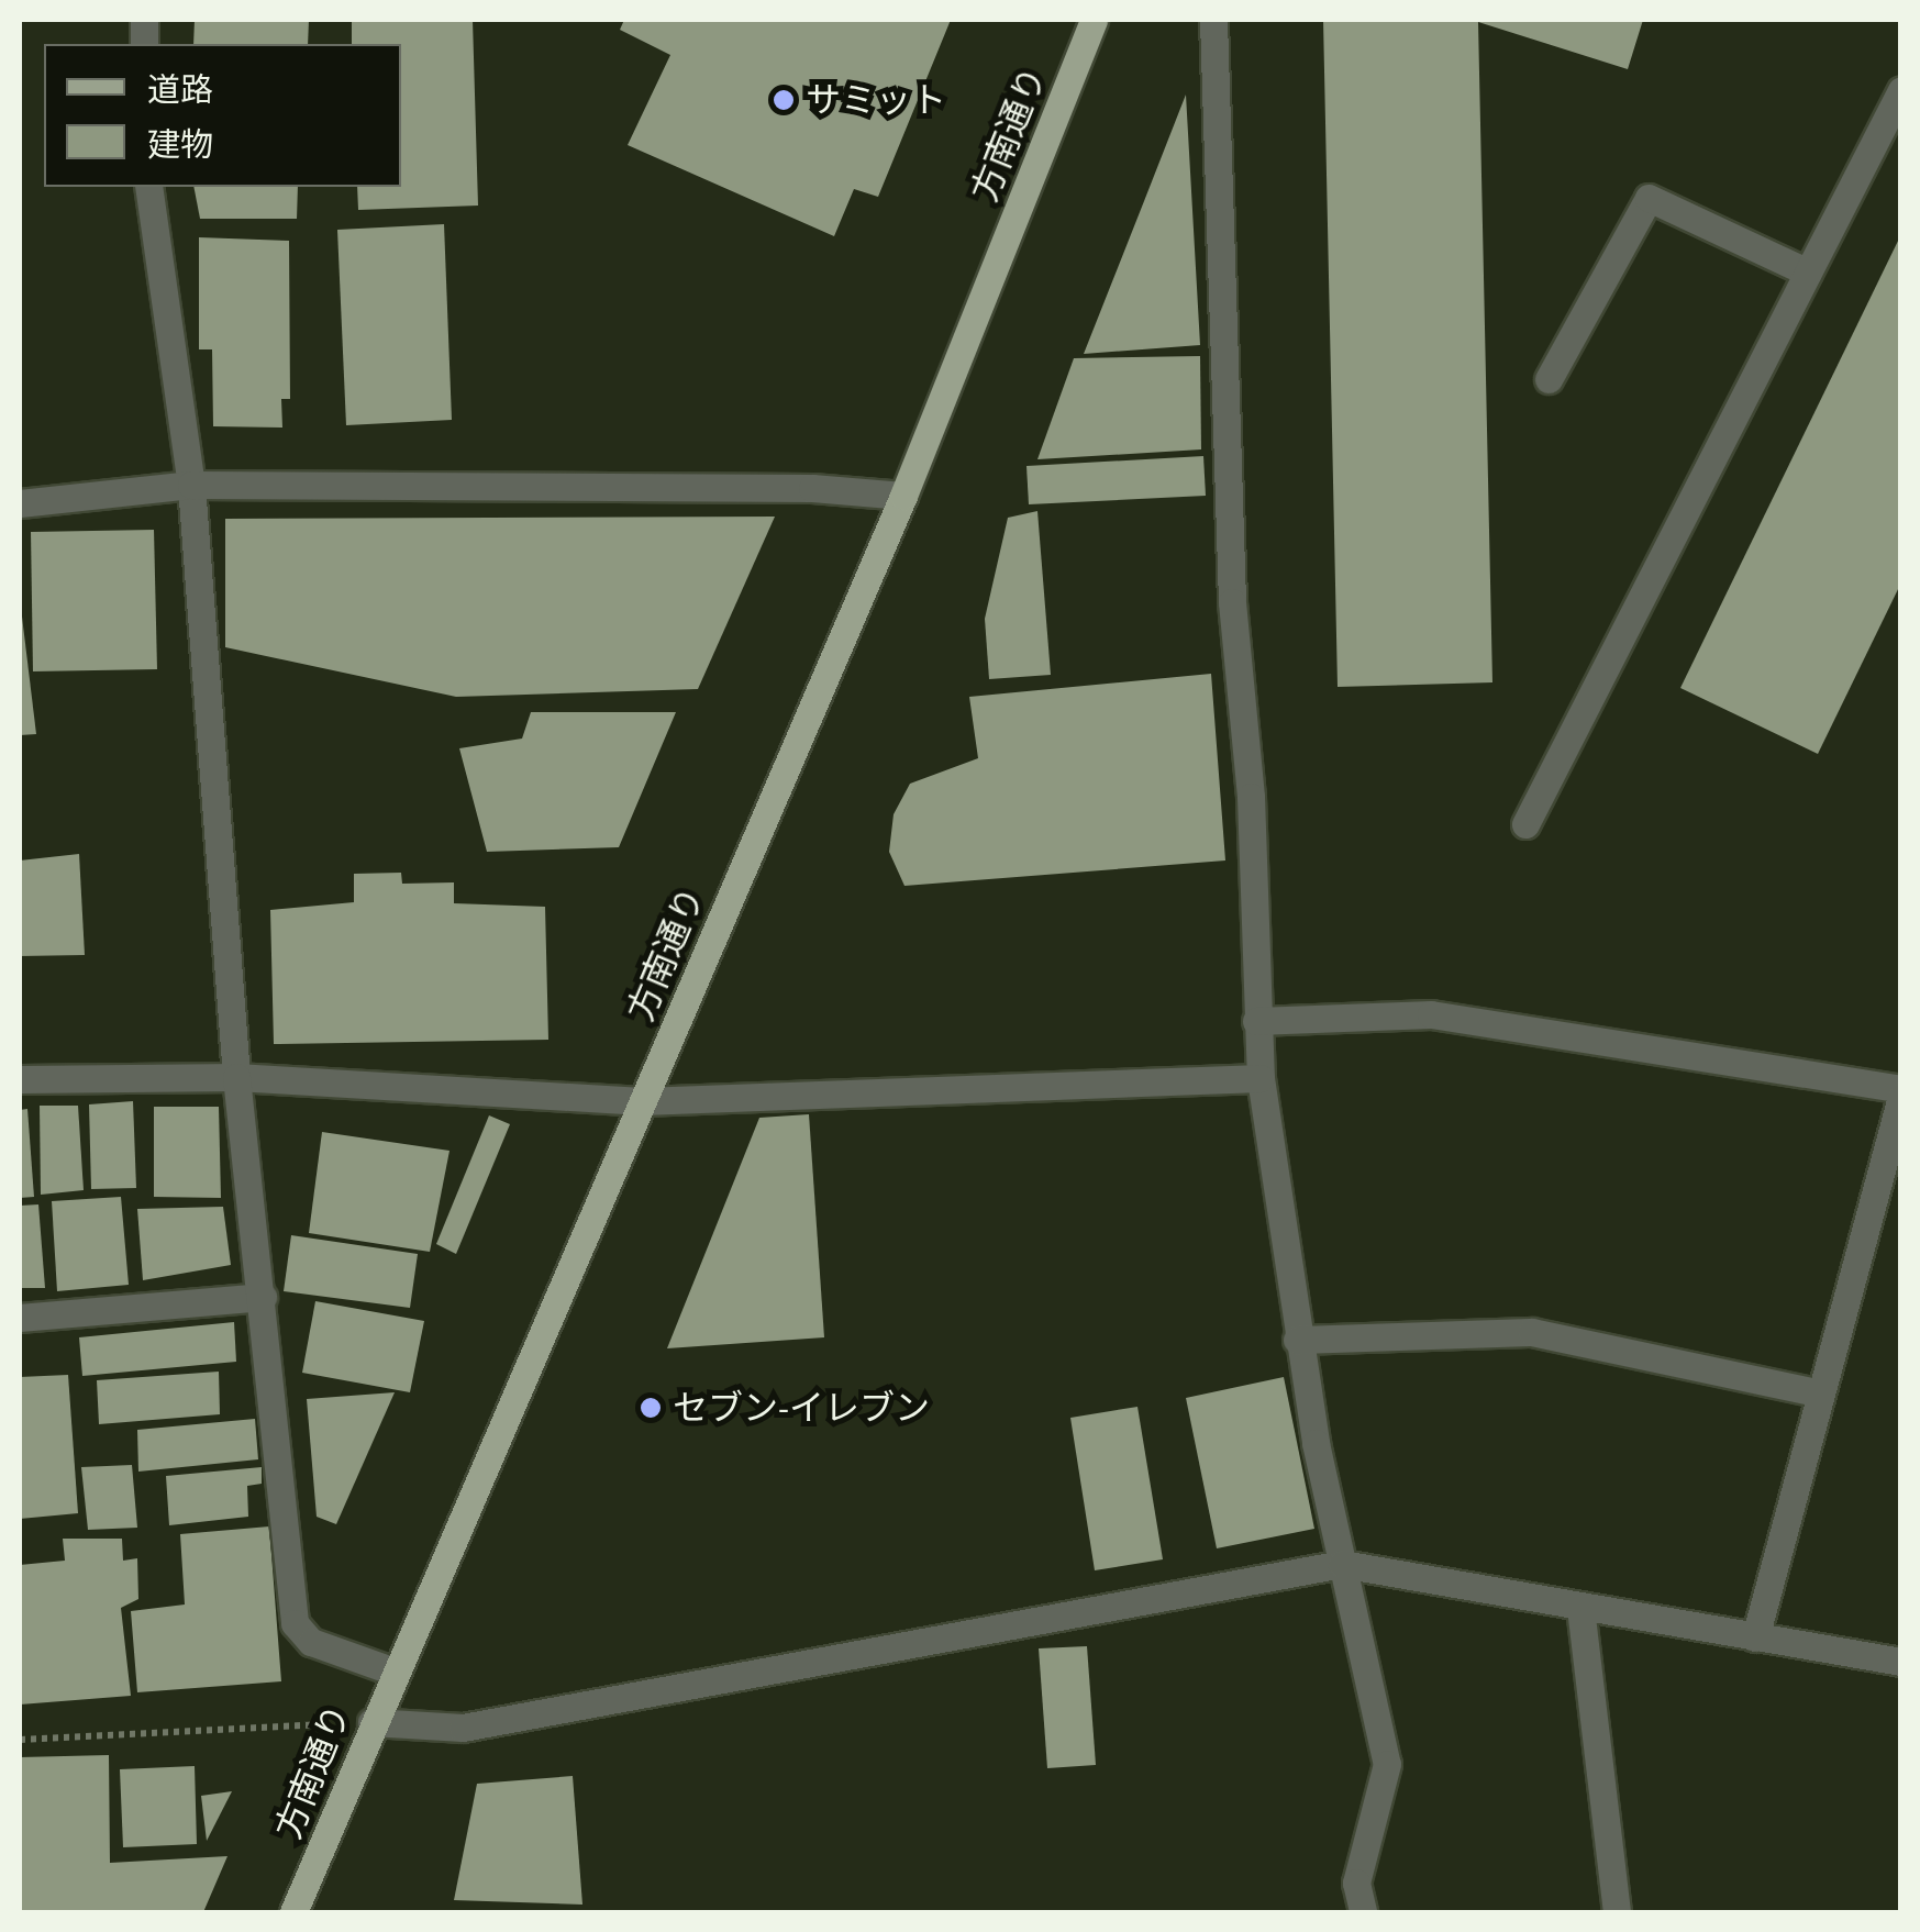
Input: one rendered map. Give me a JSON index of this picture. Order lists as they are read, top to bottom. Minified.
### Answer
{"streets":{"main road":["方南通り"]},"places":["サミット","セブン-イレブン"],"legend":["道路","建物"]}
